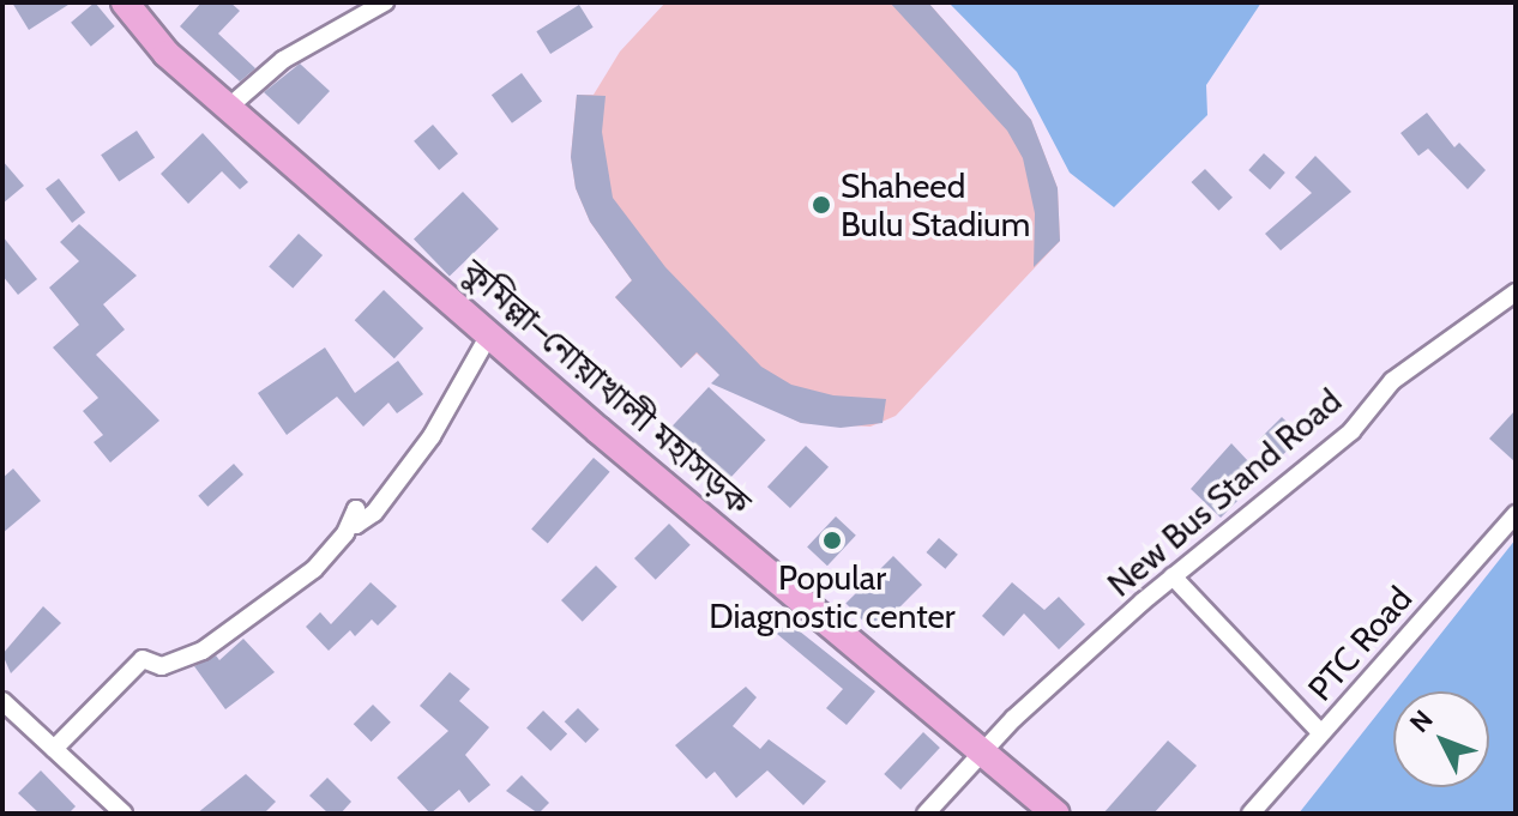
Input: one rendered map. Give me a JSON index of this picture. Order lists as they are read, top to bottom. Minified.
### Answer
{"streets":{"highway":["কুমিল্লা–নোয়াখালী মহাসড়ক"],"street":["New Bus Stand Road","PTC Road"]},"crossings":[["কুমিল্লা–নোয়াখালী মহাসড়ক","New Bus Stand Road"]],"places":["Shaheed Bulu Stadium","Popular Diagnostic center"],"north":"top left"}
